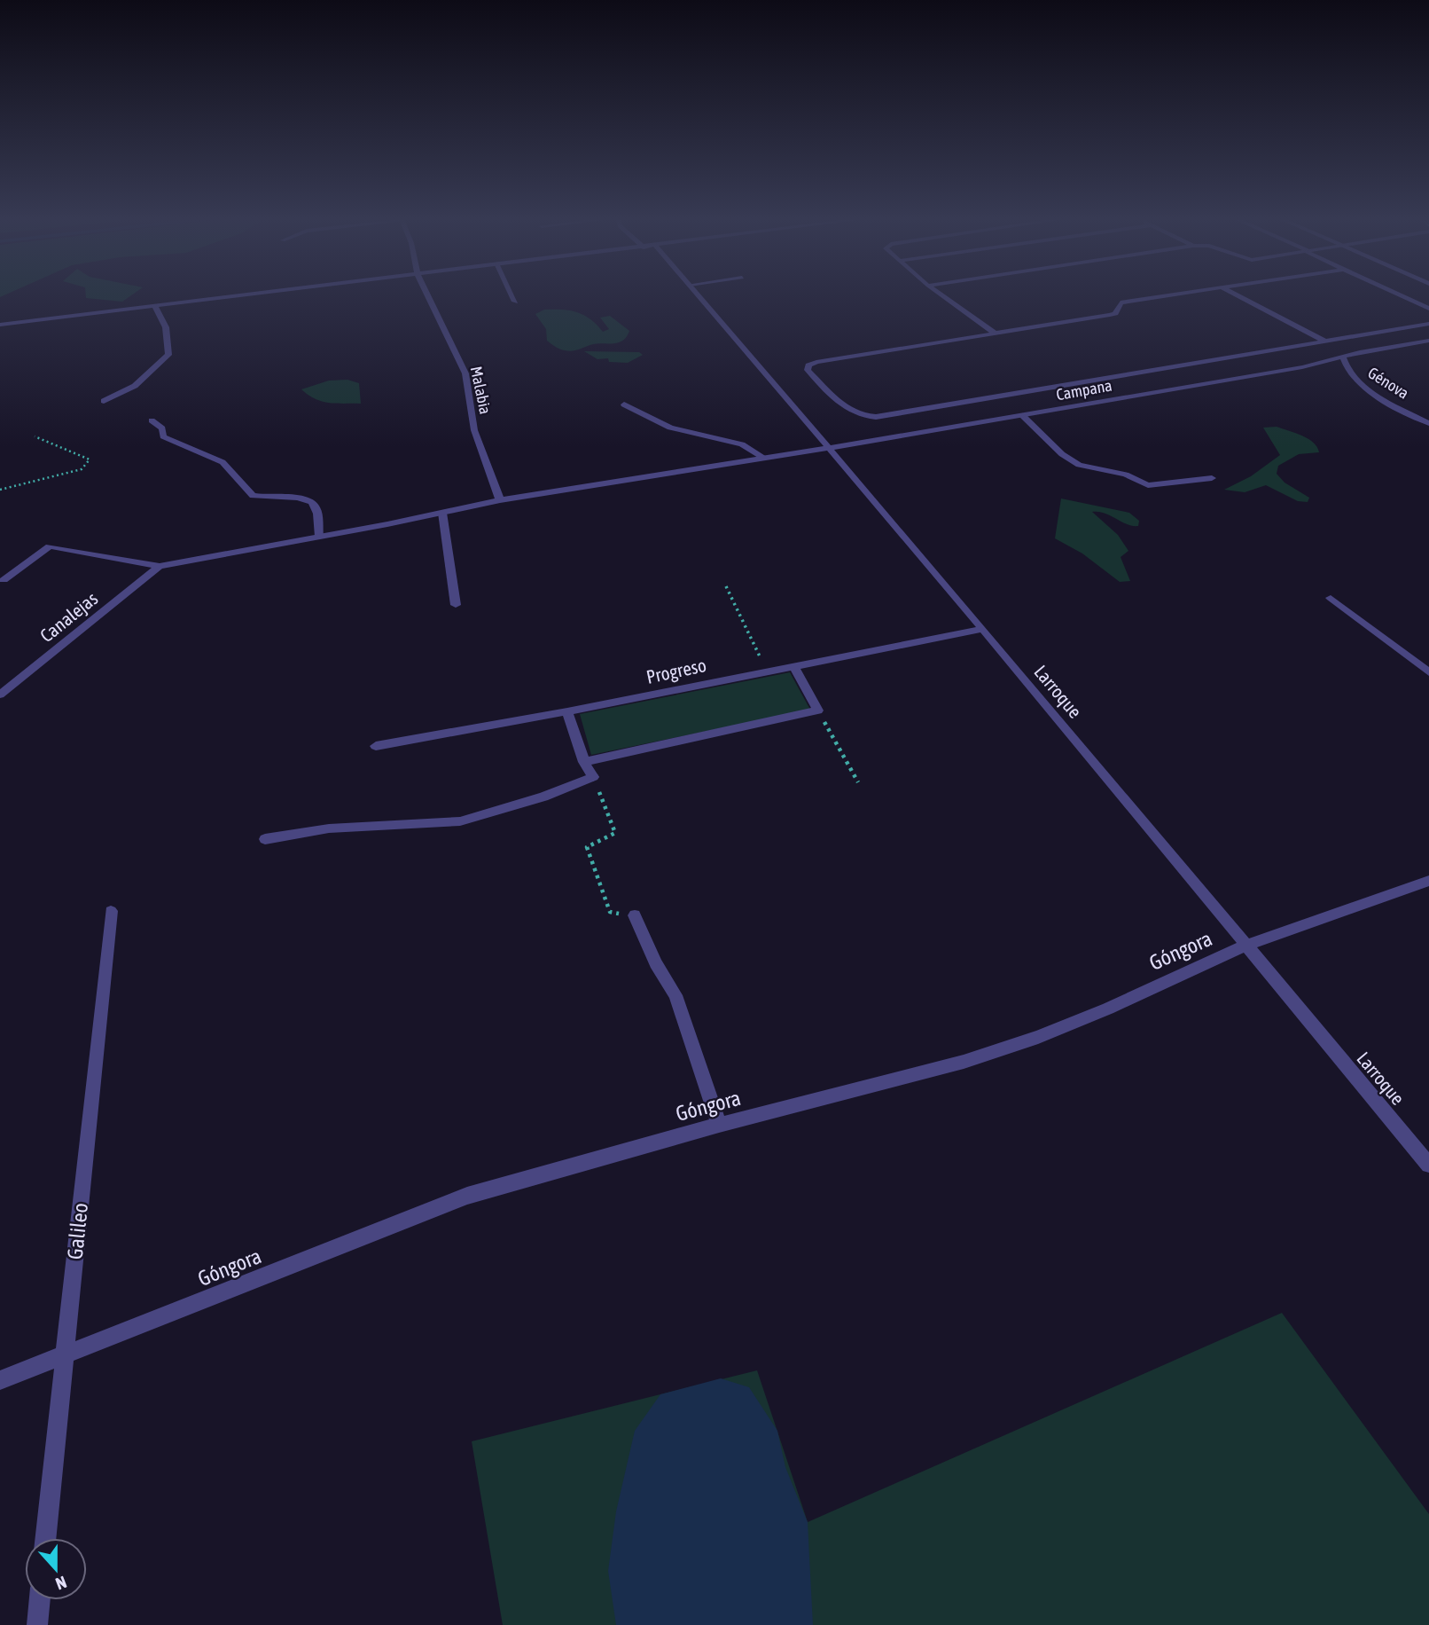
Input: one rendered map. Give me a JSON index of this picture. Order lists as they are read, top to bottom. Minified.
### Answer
{"streets":{"street":["Génova","Malabia","Campana","Canalejas","Progreso","Larroque","Góngora","Galileo"]},"crossings":[["Génova","Campana"],["Malabia","Campana"],["Campana","Canalejas"],["Campana","Larroque"],["Progreso","Larroque"],["Larroque","Góngora"],["Góngora","Galileo"]],"north":"bottom"}
